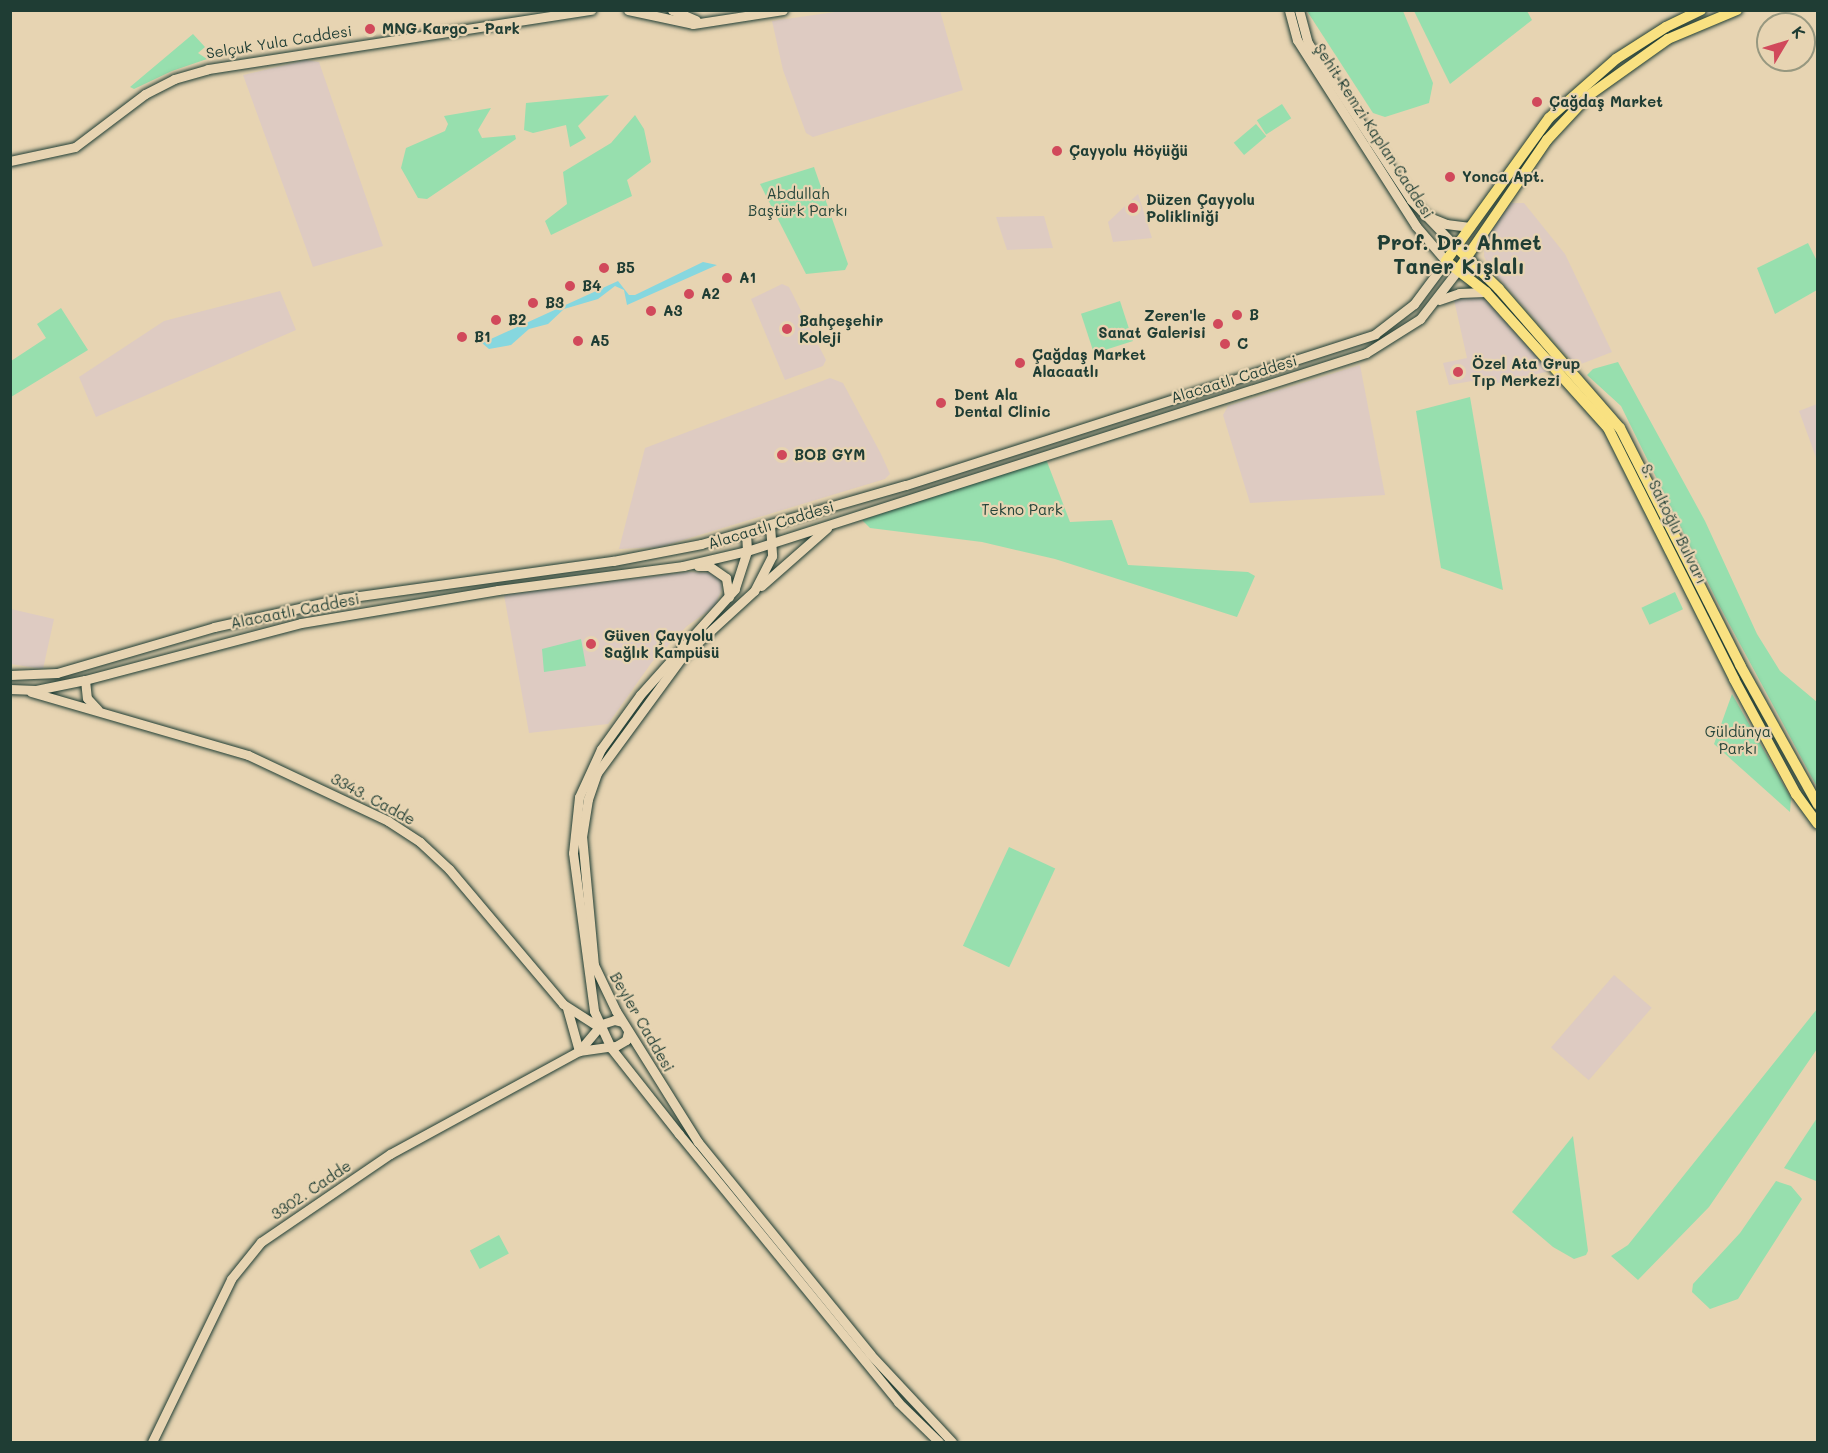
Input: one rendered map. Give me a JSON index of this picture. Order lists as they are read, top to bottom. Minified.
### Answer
{"streets":{"main road":["Selçuk Yula Caddesi","Şehit Remzi Kaplan Caddesi","Alacaatlı Caddesi","S. Saltoğlu Bulvarı","3343. Cadde","Beyler Caddesi","3302. Cadde"]},"crossings":[["Şehit Remzi Kaplan Caddesi","Alacaatlı Caddesi"],["Şehit Remzi Kaplan Caddesi","S. Saltoğlu Bulvarı"],["Alacaatlı Caddesi","S. Saltoğlu Bulvarı"],["Alacaatlı Caddesi","3343. Cadde"],["Alacaatlı Caddesi","Beyler Caddesi"],["3343. Cadde","Beyler Caddesi"],["3343. Cadde","3302. Cadde"],["Beyler Caddesi","3302. Cadde"]],"districts":["Prof. Dr. Ahmet Taner Kışlalı"],"parks":["Abdullah Baştürk Parkı","Tekno Park","Güldünya Parkı"],"places":["MNG Kargo - Park","Çağdaş Market","Çayyolu Höyüğü","Yonca Apt.","Düzen Çayyolu Polikliniği","B5","A1","B4","A2","B3","A3","B","B2","Zeren'le Sanat Galerisi","Bahçeşehir Koleji","B1","A5","C","Çağdaş Market Alacaatlı","Özel Ata Grup Tıp Merkezi","Dent Ala Dental Clinic","BOB GYM","Güven Çayyolu Sağlık Kampüsü"],"north":"top right"}
